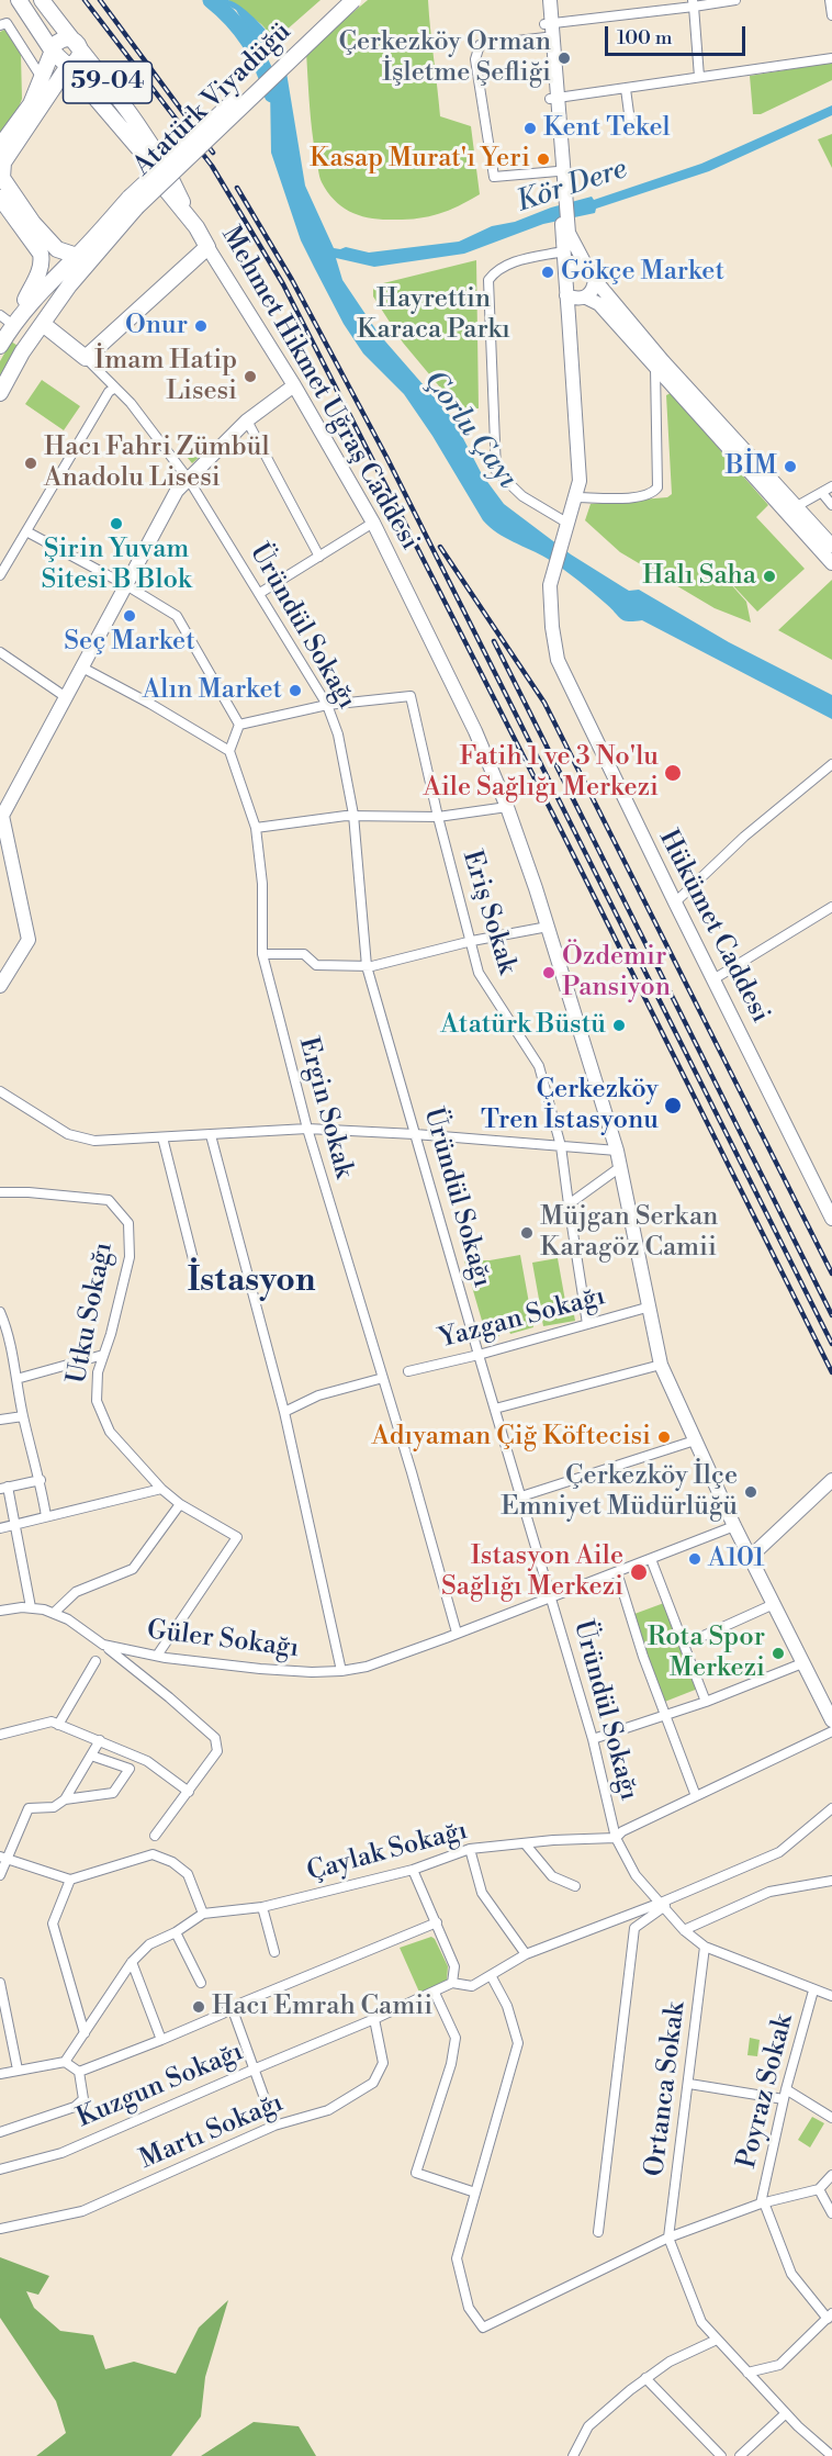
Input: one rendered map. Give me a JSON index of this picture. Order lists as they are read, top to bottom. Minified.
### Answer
{"streets":{"main road":["59-04","Atatürk Viyadüğü","Mehmet Hikmet Uğraş Caddesi","Hükümet Caddesi"],"street":["Üründül Sokağı","Eriş Sokak","Ergin Sokak","Utku Sokağı","Yazgan Sokağı","Güler Sokağı","Çaylak Sokağı","Kuzgun Sokağı","Ortanca Sokak","Poyraz Sokak","Martı Sokağı"]},"crossings":[["59-04","Mehmet Hikmet Uğraş Caddesi"],["Mehmet Hikmet Uğraş Caddesi","Yazgan Sokağı"],["Mehmet Hikmet Uğraş Caddesi","Güler Sokağı"],["Üründül Sokağı","Eriş Sokak"],["Üründül Sokağı","Yazgan Sokağı"],["Üründül Sokağı","Güler Sokağı"],["Üründül Sokağı","Çaylak Sokağı"],["Üründül Sokağı","Kuzgun Sokağı"],["Üründül Sokağı","Ortanca Sokak"],["Üründül Sokağı","Poyraz Sokak"],["Eriş Sokak","Yazgan Sokağı"],["Ergin Sokak","Güler Sokağı"],["Utku Sokağı","Güler Sokağı"],["Kuzgun Sokağı","Martı Sokağı"]],"districts":["İstasyon"],"water":["Kör Dere","Çorlu Çayı"],"parks":["Hayrettin Karaca Parkı"],"places":["Çerkezköy Orman İşletme Şefliği","Kent Tekel","Kasap Murat'ı Yeri","Gökçe Market","Onur","İmam Hatip Lisesi","Hacı Fahri Zümbül Anadolu Lisesi","BİM","Şirin Yuvam Sitesi B Blok","Halı Saha","Seç Market","Alın Market","Fatih 1 ve 3 No'lu Aile Sağlığı Merkezi","Özdemir Pansiyon","Atatürk Büstü","Çerkezköy Tren İstasyonu","Müjgan Serkan Karagöz Camii","Adıyaman Çiğ Köftecisi","Çerkezköy İlçe Emniyet Müdürlüğü","A101","Istasyon Aile Sağlığı Merkezi","Rota Spor Merkezi","Hacı Emrah Camii"],"scale_bar":"100 m"}
